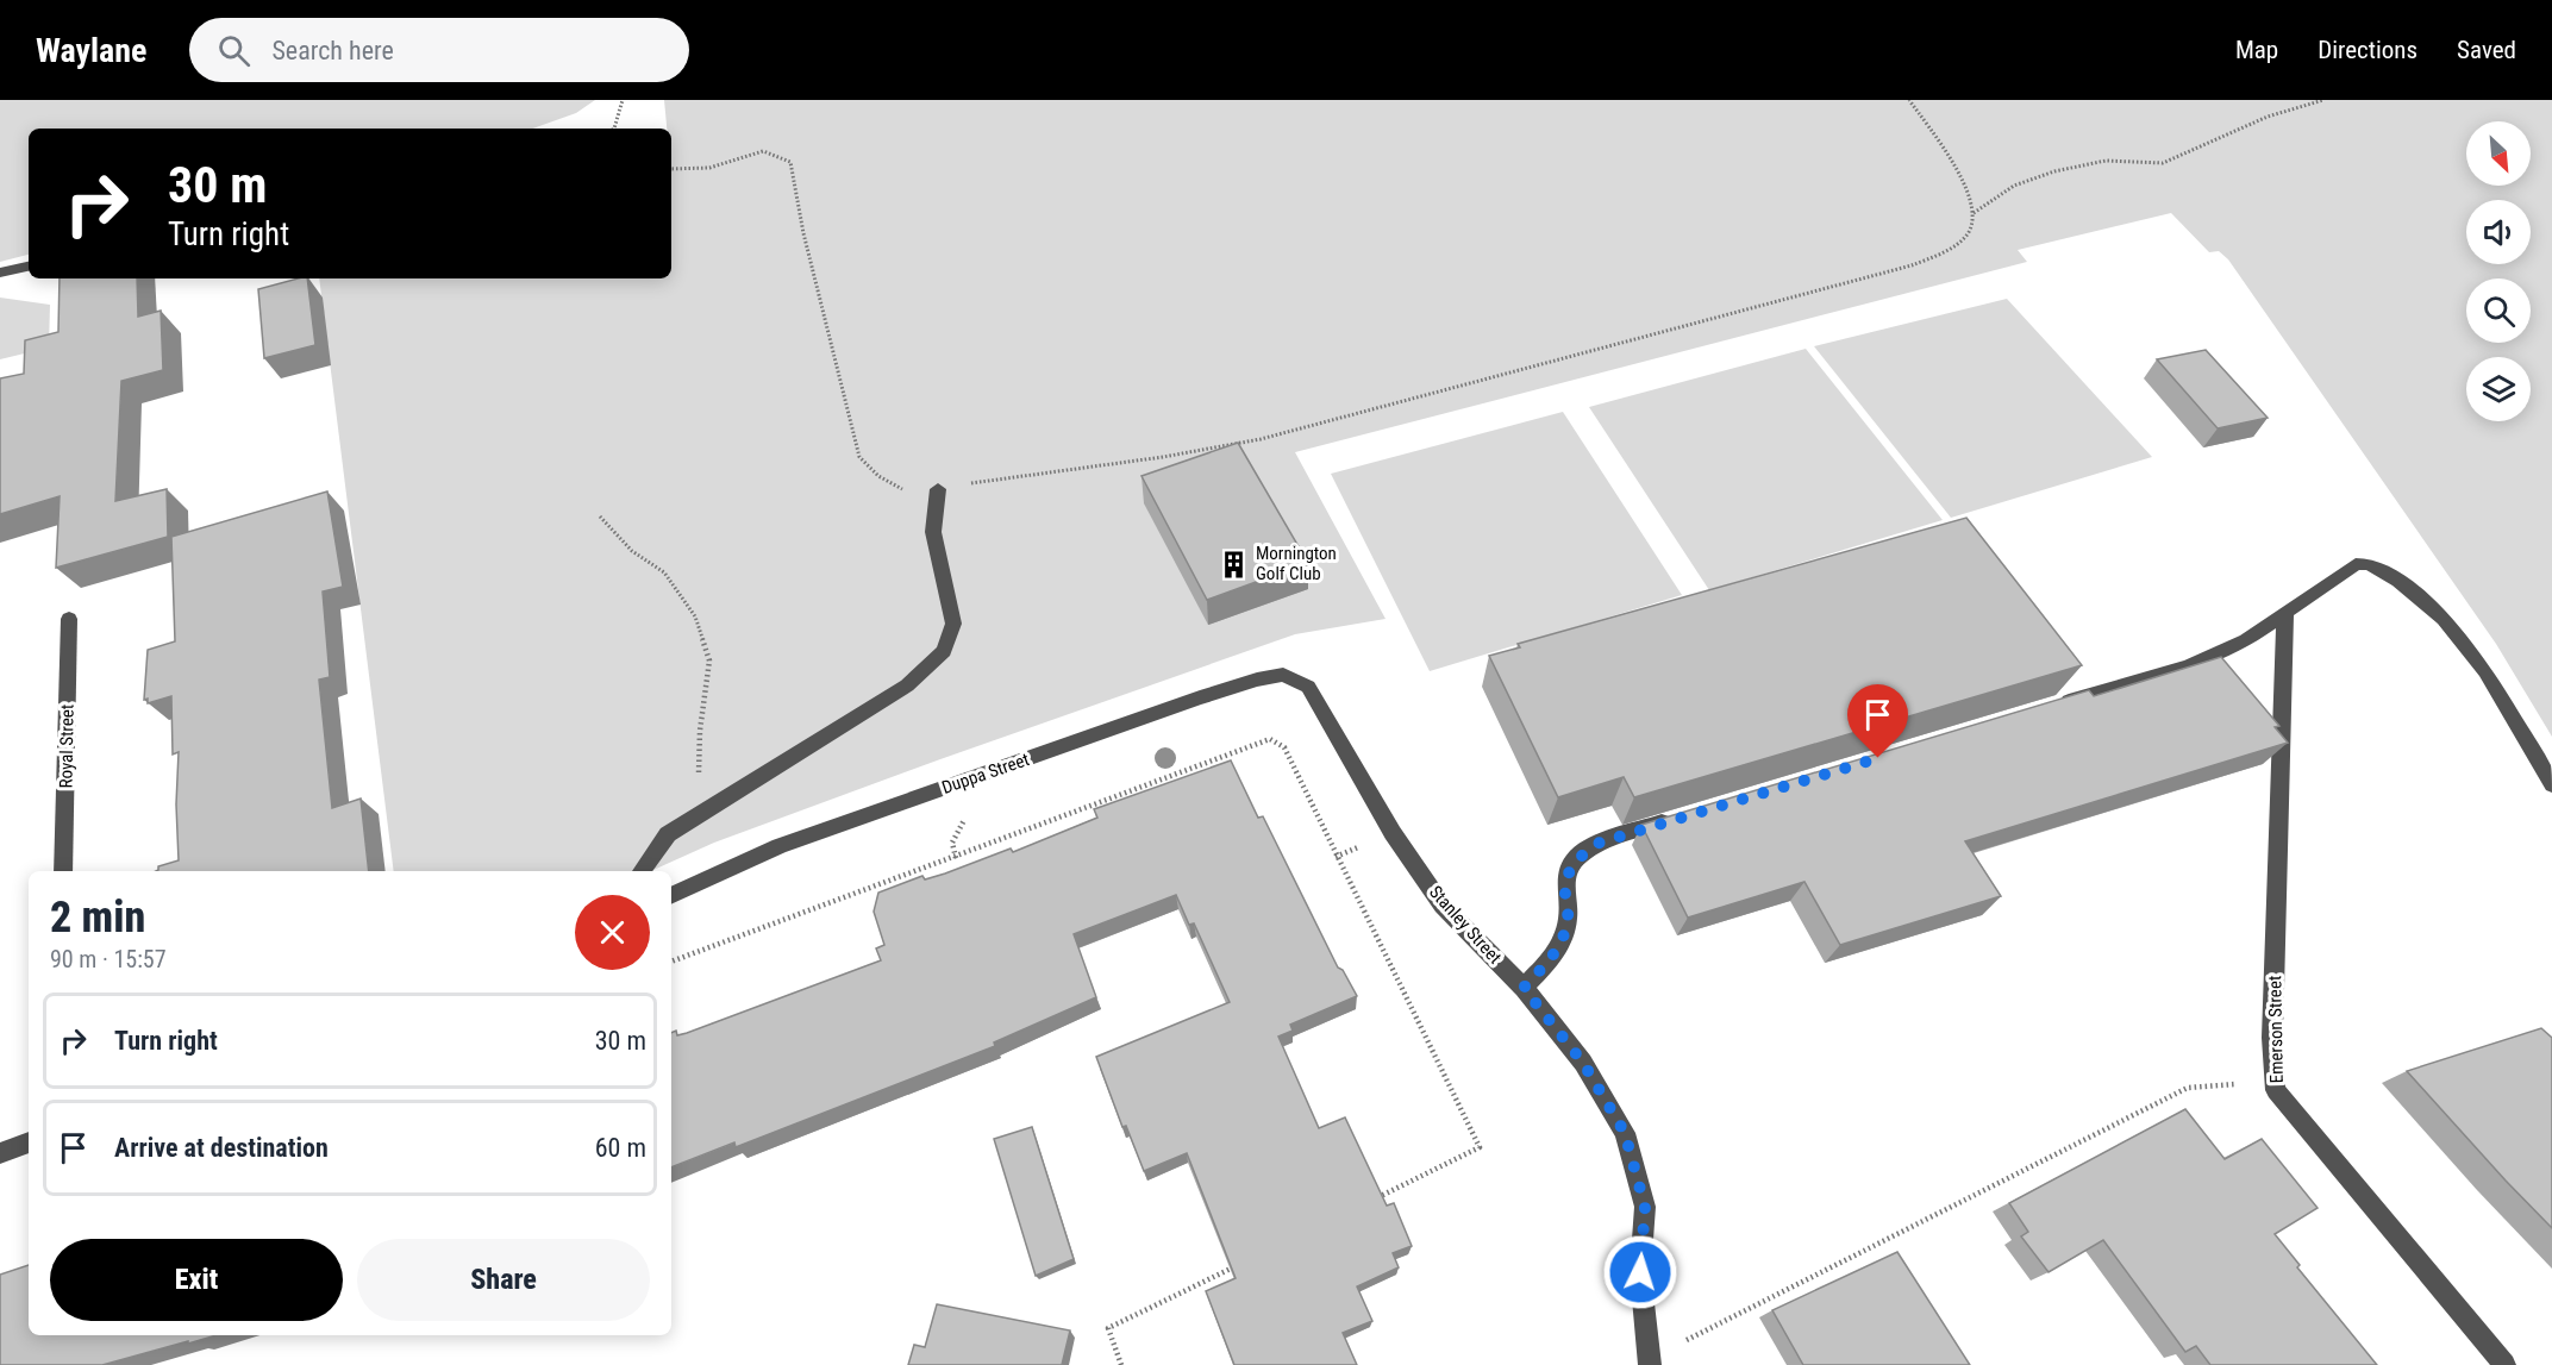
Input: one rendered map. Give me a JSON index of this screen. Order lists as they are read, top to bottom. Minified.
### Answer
{"streets":{"street":["Royal Street","Duppa Street","Stanley Street","Emerson Street"]},"crossings":[["Duppa Street","Stanley Street"]],"places":{"building":["Mornington Golf Club"]},"north":"bottom right","page":{"header":"Waylane","search":"Search here","nav":["Map","Directions","Saved"],"turn":["30 m","Turn right"],"heading":["2 min","90 m · 15:57"],"list":[{"name":"Turn right","value":"30 m"},{"name":"Arrive at destination","value":"60 m"}],"buttons":["Exit","Share"]}}
